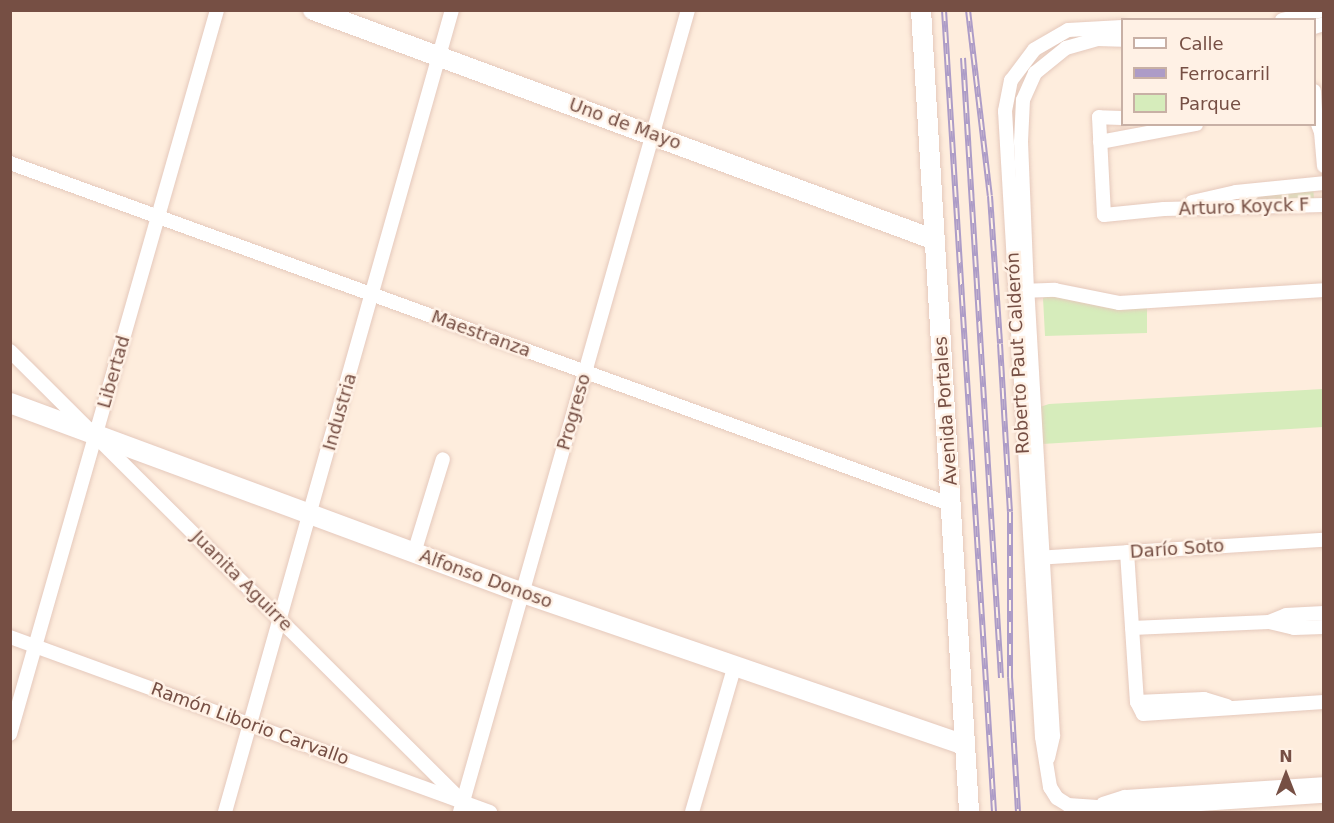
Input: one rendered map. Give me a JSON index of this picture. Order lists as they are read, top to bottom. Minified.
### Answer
{"streets":{"street":["Uno de Mayo","Arturo Koyck F","Maestranza","Roberto Paut Calderón","Libertad","Avenida Portales","Industria","Progreso","Darío Soto","Alfonso Donoso","Juanita Aguirre","Ramón Liborio Carvallo"]},"crossings":[["Uno de Mayo","Avenida Portales"],["Uno de Mayo","Industria"],["Uno de Mayo","Progreso"],["Maestranza","Libertad"],["Maestranza","Avenida Portales"],["Maestranza","Industria"],["Maestranza","Progreso"],["Roberto Paut Calderón","Darío Soto"],["Libertad","Alfonso Donoso"],["Libertad","Juanita Aguirre"],["Libertad","Ramón Liborio Carvallo"],["Avenida Portales","Alfonso Donoso"],["Industria","Alfonso Donoso"],["Industria","Juanita Aguirre"],["Industria","Ramón Liborio Carvallo"],["Progreso","Alfonso Donoso"],["Progreso","Juanita Aguirre"],["Progreso","Ramón Liborio Carvallo"],["Alfonso Donoso","Juanita Aguirre"],["Juanita Aguirre","Ramón Liborio Carvallo"]],"legend":["Calle","Ferrocarril","Parque"],"north":"top"}
